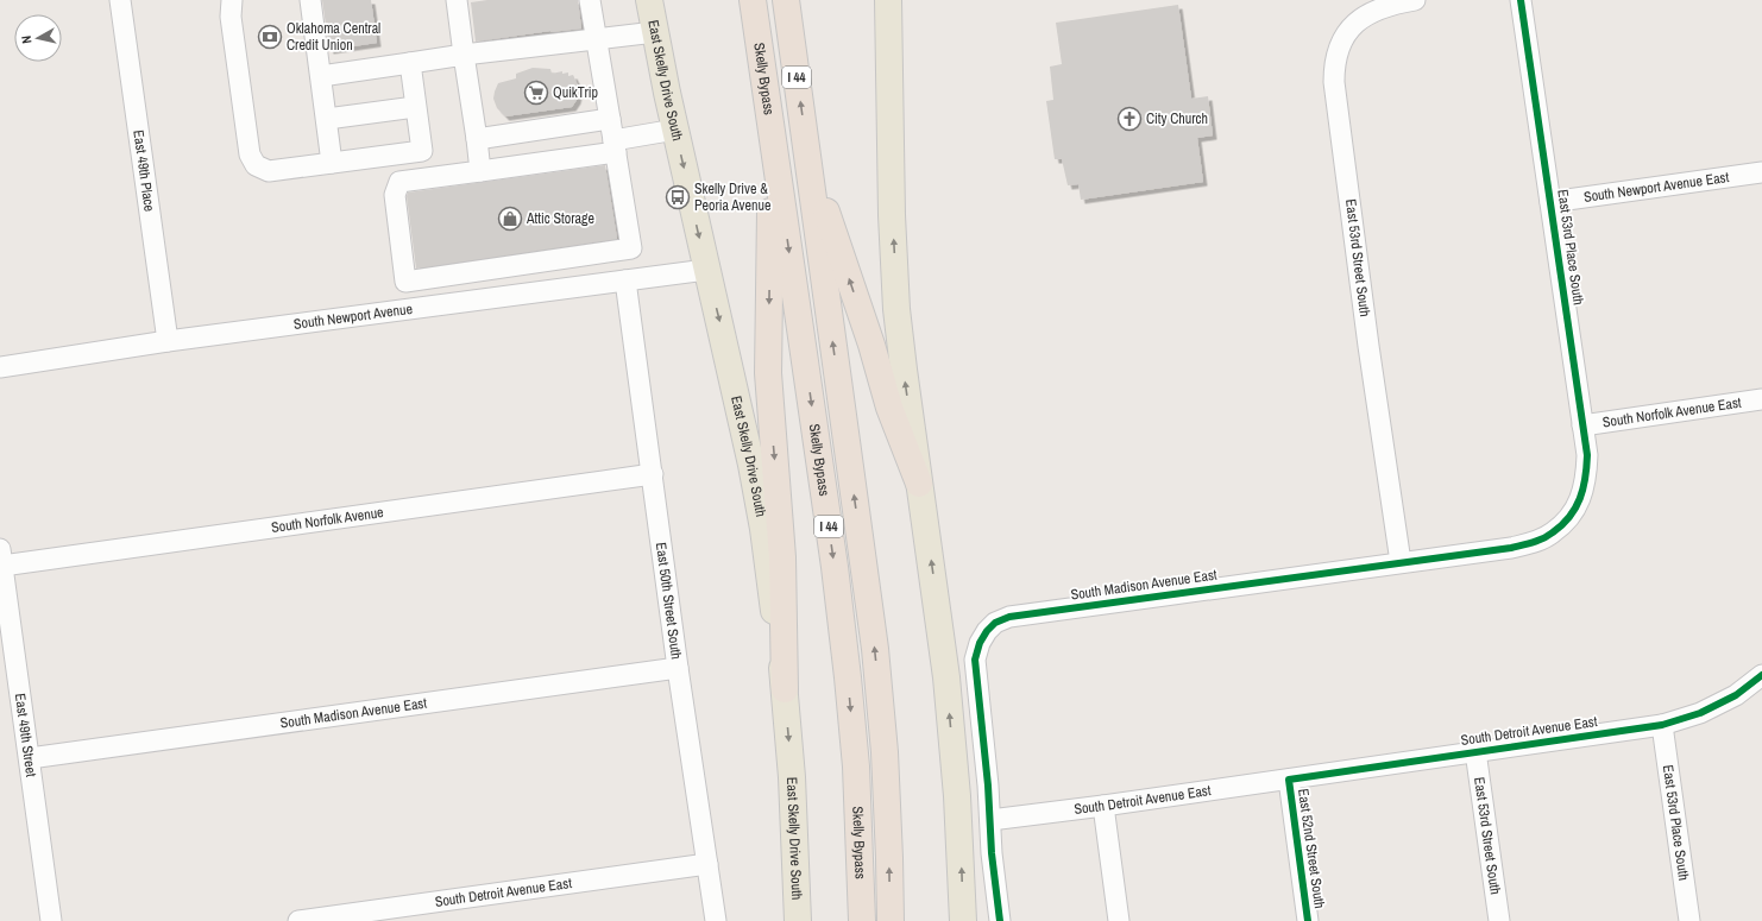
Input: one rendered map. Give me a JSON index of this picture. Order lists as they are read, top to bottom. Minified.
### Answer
{"streets":{"highway":["I 44","Skelly Bypass"],"main road":["East Skelly Drive South"],"street":["East 49th Place","South Newport Avenue East","East 53rd Place South","East 53rd Street South","South Newport Avenue","South Norfolk Avenue East","South Norfolk Avenue","South Madison Avenue East","East 50th Street South","South Detroit Avenue East","East 49th Street","East 52nd Street South"]},"crossings":[["East Skelly Drive South","South Newport Avenue"],["East 49th Place","South Newport Avenue"],["South Newport Avenue East","East 53rd Place South"],["East 53rd Place South","South Norfolk Avenue East"],["East 53rd Place South","South Madison Avenue East"],["East 53rd Place South","South Detroit Avenue East"],["East 53rd Street South","South Madison Avenue East"],["East 53rd Street South","South Detroit Avenue East"],["South Newport Avenue","East 50th Street South"],["South Norfolk Avenue","East 50th Street South"],["South Norfolk Avenue","East 49th Street"],["South Madison Avenue East","East 50th Street South"],["South Madison Avenue East","South Detroit Avenue East"],["South Madison Avenue East","East 49th Street"],["East 50th Street South","South Detroit Avenue East"],["South Detroit Avenue East","East 52nd Street South"]],"places":{"bank":["Oklahoma Central Credit Union"],"supermarket":["QuikTrip"],"church":["City Church"],"bus stop":["Skelly Drive & Peoria Avenue"],"shop":["Attic Storage"]},"north":"left"}
